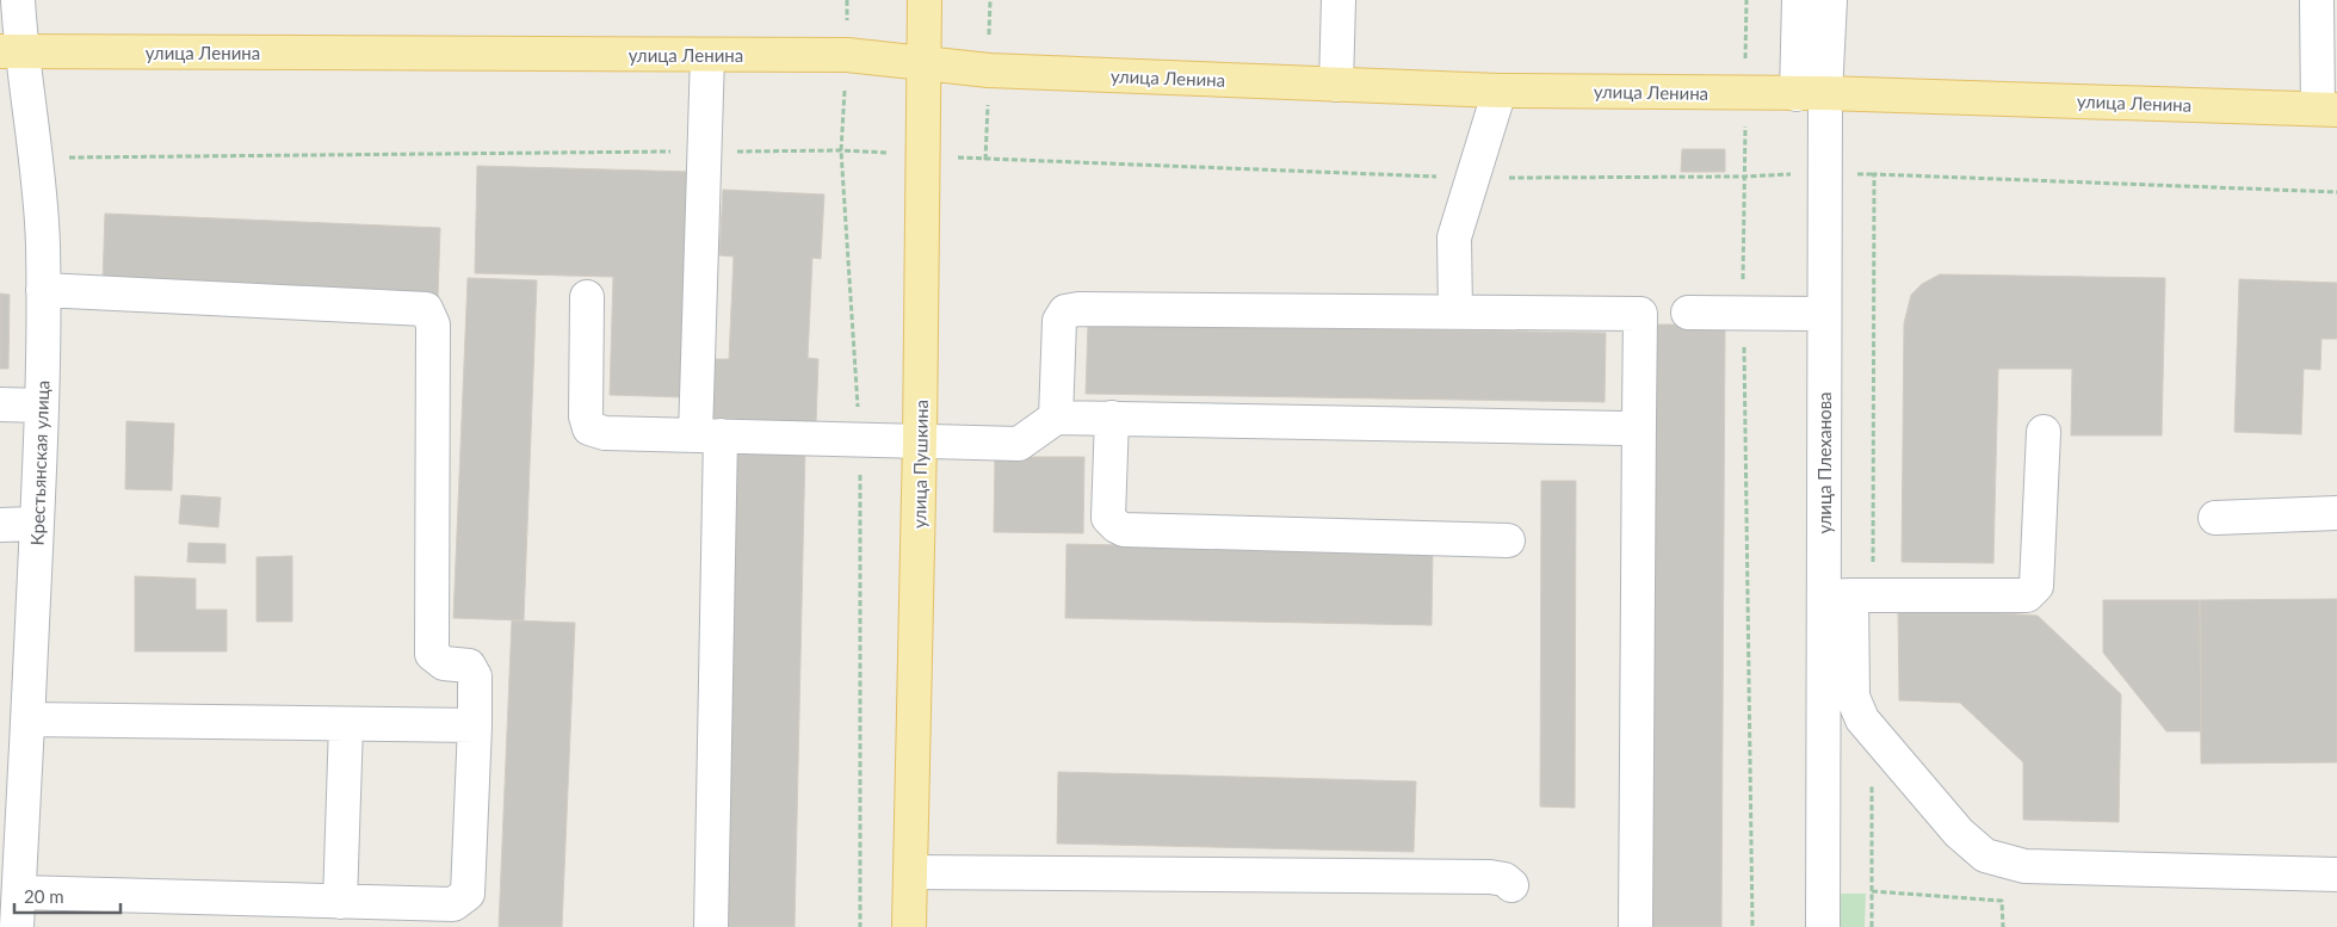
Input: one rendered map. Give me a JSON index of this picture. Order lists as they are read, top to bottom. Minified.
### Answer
{"streets":{"main road":["улица Ленина","улица Пушкина"],"street":["Крестьянская улица","улица Плеханова"]},"crossings":[["улица Ленина","Крестьянская улица"],["улица Ленина","улица Плеханова"],["улица Ленина","улица Пушкина"]],"scale_bar":"20 m"}
